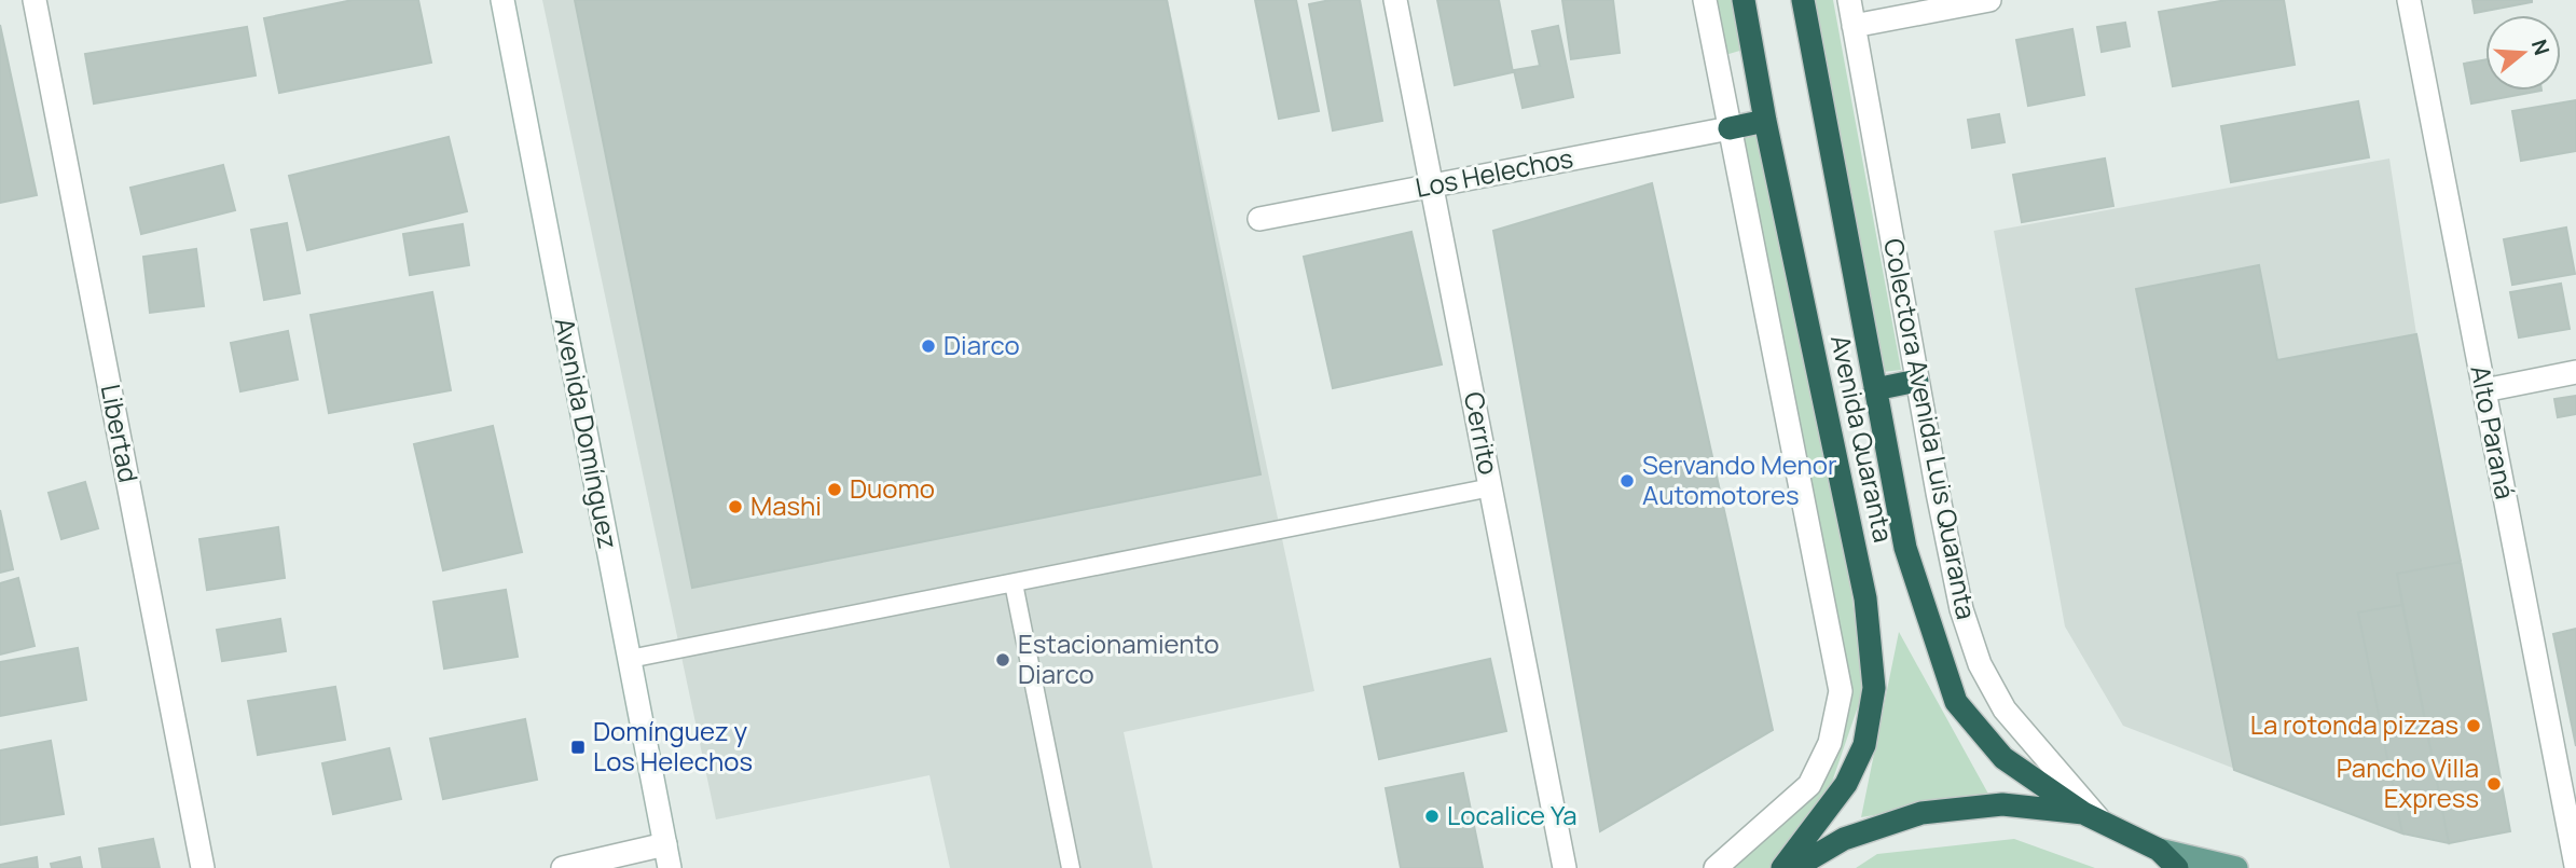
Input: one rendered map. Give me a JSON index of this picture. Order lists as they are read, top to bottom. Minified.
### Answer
{"streets":{"highway":["Avenida Quaranta"],"street":["Los Helechos","Colectora Avenida Luis Quaranta","Alto Paraná","Libertad","Avenida Domínguez","Cerrito"]},"crossings":[["Los Helechos","Cerrito"],["Colectora Avenida Luis Quaranta","Avenida Quaranta"]],"places":{"other":["Diarco","Servando Menor Automotores","Duomo","Mashi","Estacionamiento Diarco","La rotonda pizzas","Pancho Villa Express","Localice Ya"],"transit":["Domínguez y Los Helechos"]},"north":"right"}
